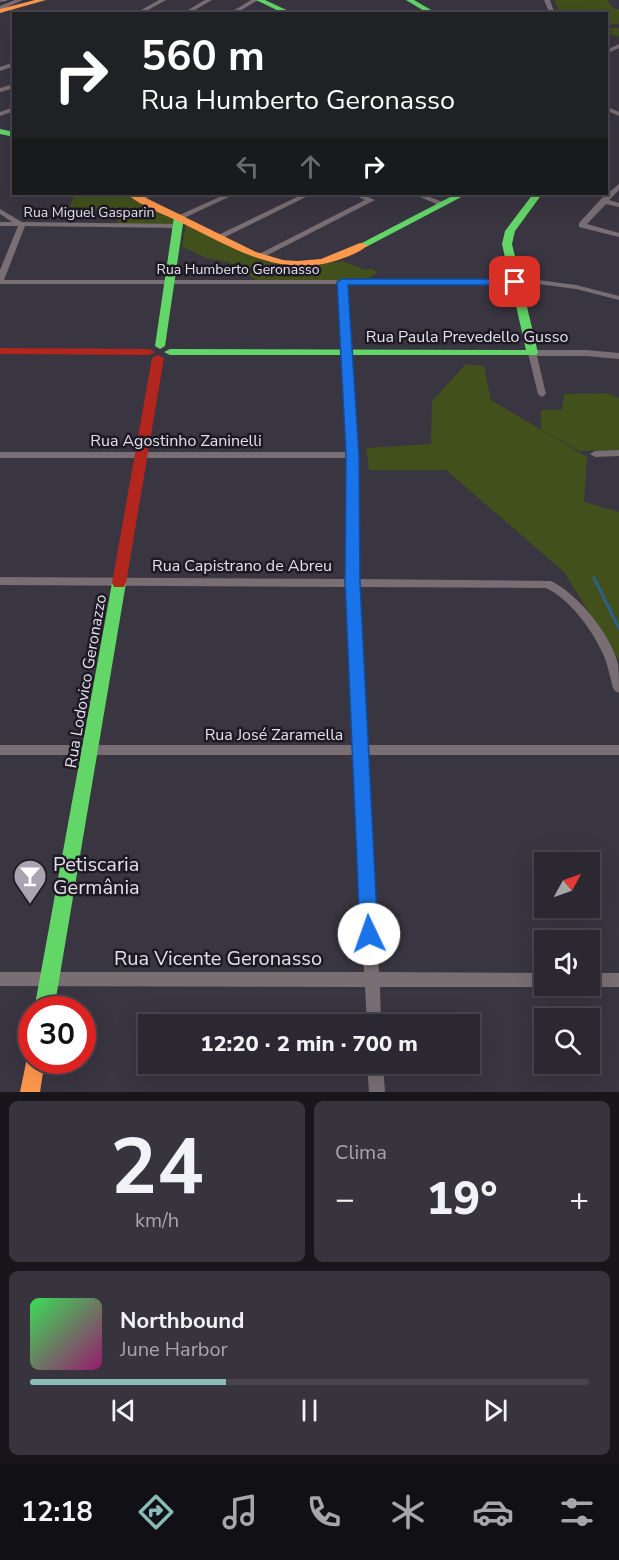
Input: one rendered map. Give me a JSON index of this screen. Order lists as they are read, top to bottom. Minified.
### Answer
{"streets":{"main road":["Rua Paula Prevedello Gusso","Rua Lodovico Geronazzo"],"street":["Rua Miguel Gasparin","Rua Humberto Geronasso","Rua Agostinho Zaninelli","Rua Capistrano de Abreu","Rua José Zaramella","Rua Vicente Geronasso"]},"crossings":[["Rua Miguel Gasparin","Rua Lodovico Geronazzo"],["Rua Humberto Geronasso","Rua Lodovico Geronazzo"],["Rua Paula Prevedello Gusso","Rua Lodovico Geronazzo"],["Rua Agostinho Zaninelli","Rua Lodovico Geronazzo"],["Rua Capistrano de Abreu","Rua Lodovico Geronazzo"],["Rua Lodovico Geronazzo","Rua José Zaramella"],["Rua Lodovico Geronazzo","Rua Vicente Geronasso"]],"places":{"bar":["Petiscaria Germânia"]},"north":"top right","page":{"turn":["560 m","Rua Humberto Geronasso"],"limit":"30","trip":"12:20 · 2 min · 700 m","tile":[["24","km/h"],"Clima"],"heat":["−","19°","+"],"song":["Northbound","June Harbor"],"tabs":"12:18"}}
